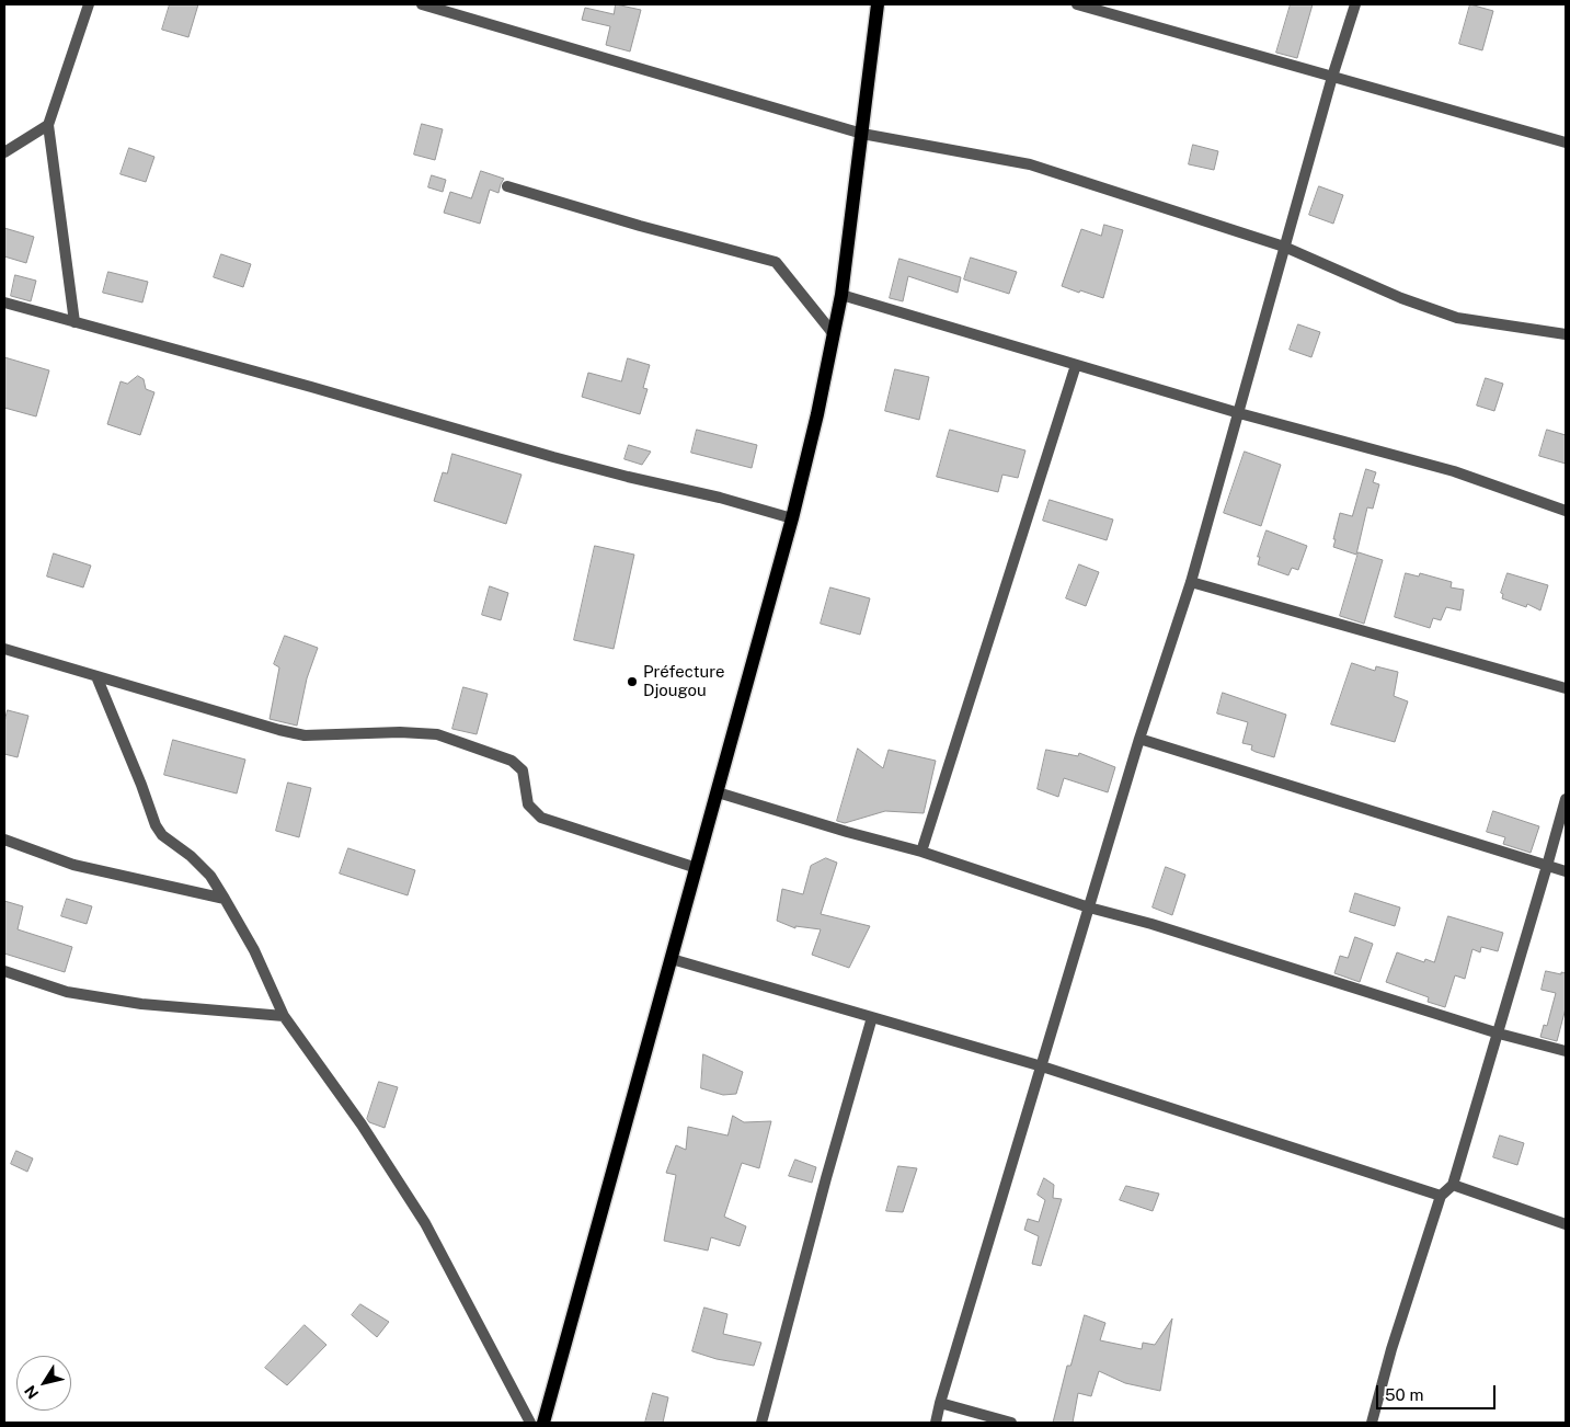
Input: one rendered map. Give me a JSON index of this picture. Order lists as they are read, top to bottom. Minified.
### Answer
{"places":["Préfecture Djougou"],"scale_bar":"50 m","north":"bottom left"}
